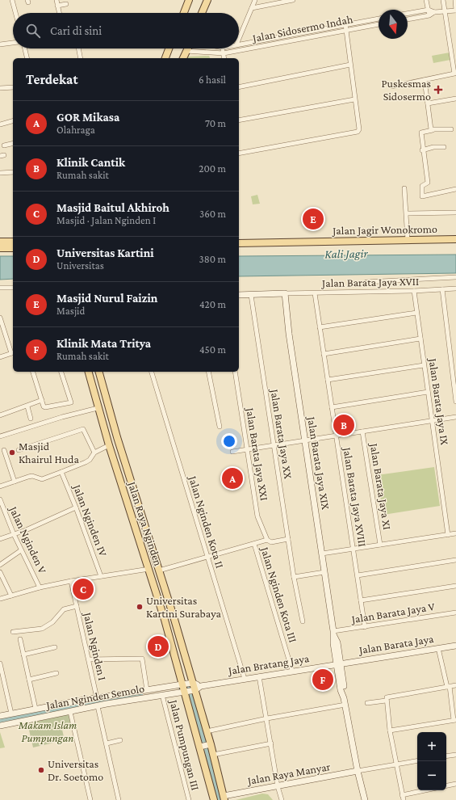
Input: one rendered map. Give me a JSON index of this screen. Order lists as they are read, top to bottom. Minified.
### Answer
{"streets":{"main road":["Jalan Jagir Wonokromo","Jalan Raya Nginden","Jalan Raya Manyar"],"street":["Jalan Sidosermo Indah","Jalan Barata Jaya XVII","Jalan Barata Jaya IX","Jalan Barata Jaya XX","Jalan Barata Jaya XXI","Jalan Barata Jaya XIX","Jalan Barata Jaya XI","Jalan Barata Jaya XVIII","Jalan Nginden IV","Jalan Nginden Kota II","Jalan Nginden V","Jalan Nginden Kota III","Jalan Barata Jaya V","Jalan Barata Jaya","Jalan Nginden I","Jalan Bratang Jaya","Jalan Nginden Semolo","Jalan Pumpungan III"]},"crossings":[["Jalan Barata Jaya XVII","Jalan Barata Jaya IX"],["Jalan Barata Jaya XVII","Jalan Barata Jaya XIX"],["Jalan Barata Jaya XVII","Jalan Barata Jaya XVIII"],["Jalan Barata Jaya XIX","Jalan Barata Jaya V"],["Jalan Barata Jaya XIX","Jalan Barata Jaya"],["Jalan Barata Jaya XIX","Jalan Bratang Jaya"],["Jalan Barata Jaya XIX","Jalan Raya Manyar"],["Jalan Barata Jaya XVIII","Jalan Barata Jaya V"],["Jalan Nginden Kota II","Jalan Bratang Jaya"],["Jalan Raya Nginden","Jalan Bratang Jaya"],["Jalan Raya Nginden","Jalan Nginden Semolo"],["Jalan Raya Nginden","Jalan Raya Manyar"],["Jalan Nginden Kota III","Jalan Bratang Jaya"],["Jalan Barata Jaya","Jalan Bratang Jaya"],["Jalan Nginden I","Jalan Nginden Semolo"],["Jalan Bratang Jaya","Jalan Nginden Semolo"],["Jalan Bratang Jaya","Jalan Raya Manyar"],["Jalan Nginden Semolo","Jalan Pumpungan III"],["Jalan Nginden Semolo","Jalan Raya Manyar"]],"water":["Kali Jagir"],"parks":["Makam Islam Pumpungan"],"places":{"health":["Puskesmas Sidosermo"],"other":["Masjid Khairul Huda","Universitas Kartini Surabaya","Universitas Dr. Soetomo"]},"north":"bottom","page":{"search":"Cari di sini","heading":["Terdekat","6 hasil"],"list":[{"mark":"A","name":"GOR Mikasa","note":"Olahraga","value":"70 m"},{"mark":"B","name":"Klinik Cantik","note":"Rumah sakit","value":"200 m"},{"mark":"C","name":"Masjid Baitul Akhiroh","note":"Masjid · Jalan Nginden I","value":"360 m"},{"mark":"D","name":"Universitas Kartini","note":"Universitas","value":"380 m"},{"mark":"E","name":"Masjid Nurul Faizin","note":"Masjid","value":"420 m"},{"mark":"F","name":"Klinik Mata Tritya","note":"Rumah sakit","value":"450 m"}],"pins":["E","B","A","C","D","F"],"map_buttons":["+","−"]}}
